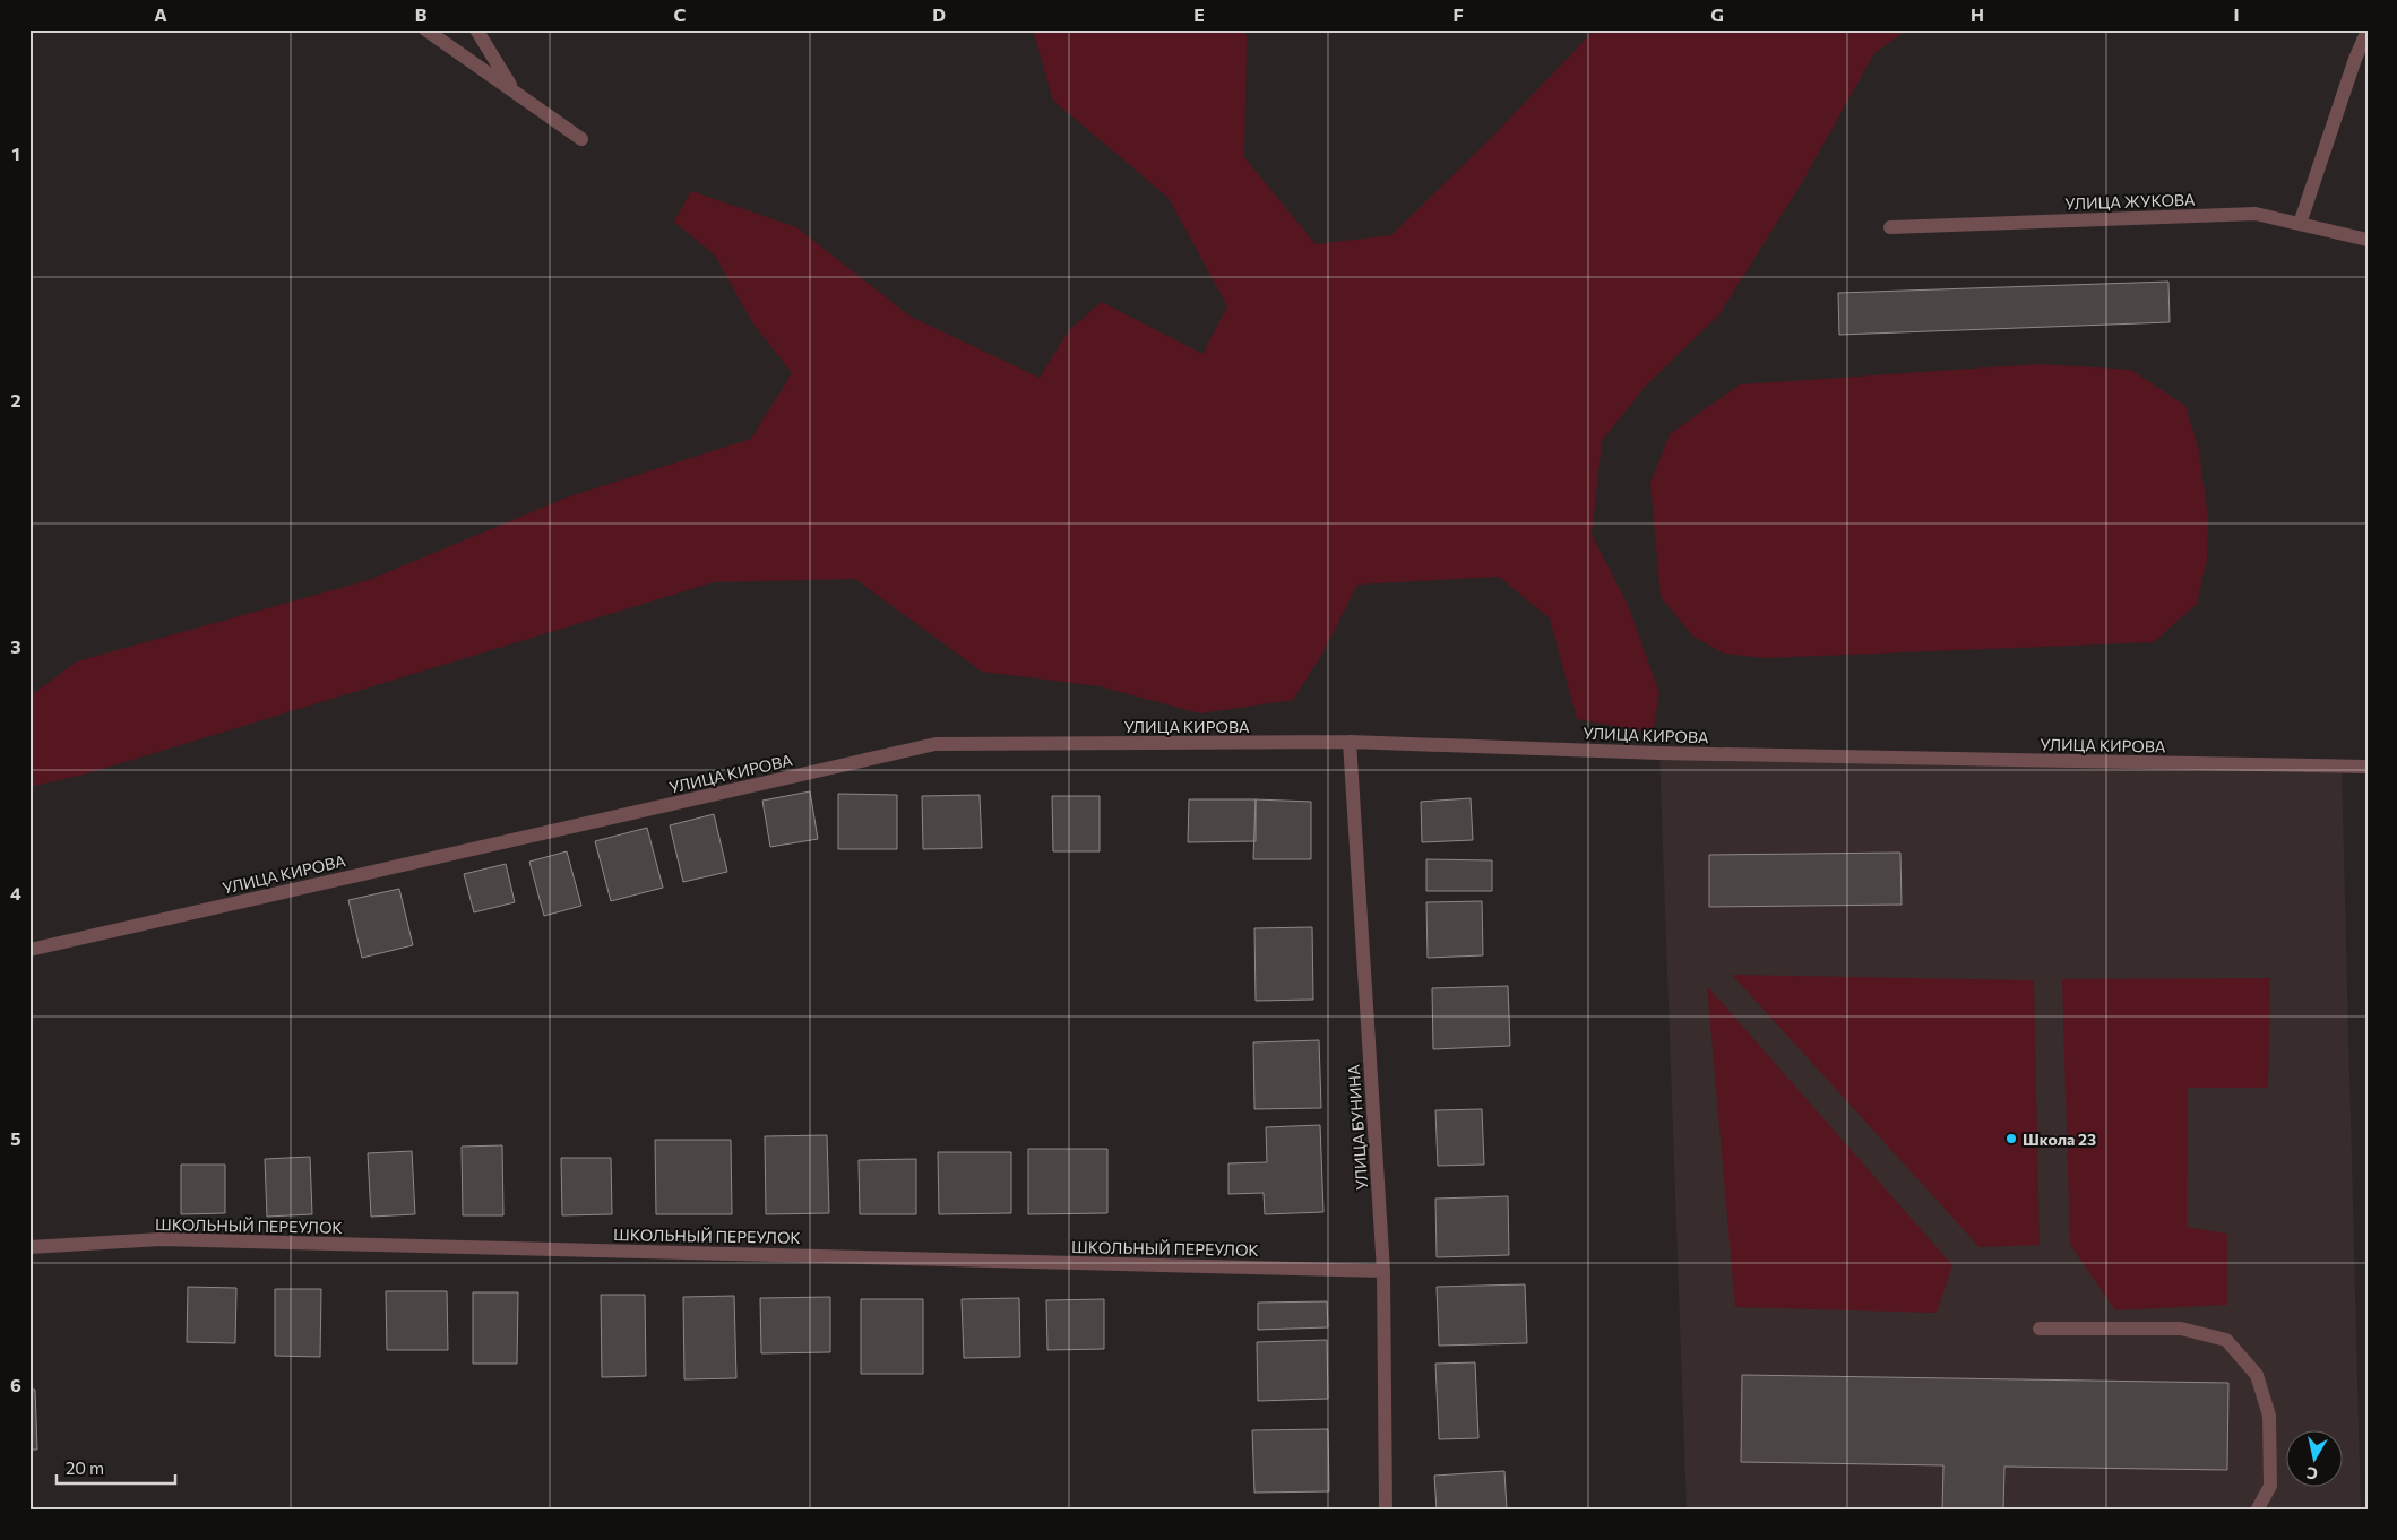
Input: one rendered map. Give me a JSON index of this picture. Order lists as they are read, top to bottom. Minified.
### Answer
{"streets":{"street":["УЛИЦА ЖУКОВА","УЛИЦА КИРОВА","УЛИЦА БУНИНА","ШКОЛЬНЫЙ ПЕРЕУЛОК"]},"crossings":[["УЛИЦА КИРОВА","УЛИЦА БУНИНА"],["УЛИЦА БУНИНА","ШКОЛЬНЫЙ ПЕРЕУЛОК"]],"places":["Школа 23"],"scale_bar":"20 m","north":"bottom","grid":{"columns":["A","B","C","D","E","F","G","H","I"],"rows":["1","2","3","4","5","6"]}}
